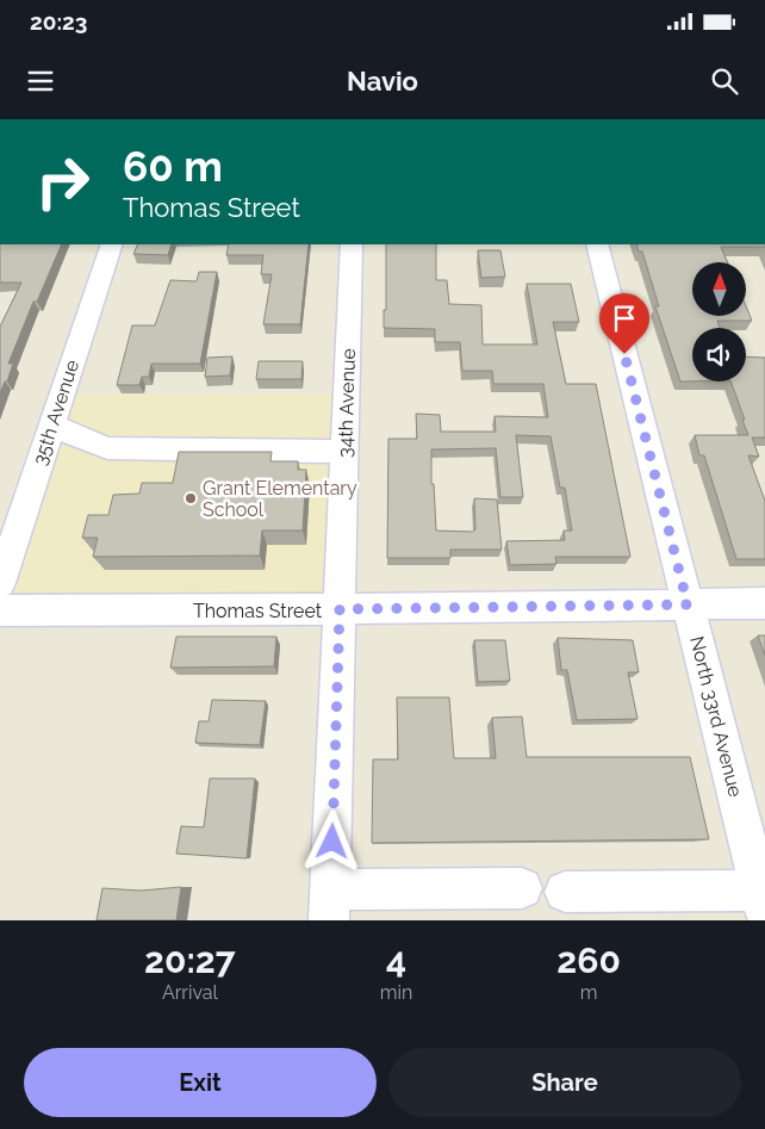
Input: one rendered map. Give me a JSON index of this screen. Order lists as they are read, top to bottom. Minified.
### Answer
{"streets":{"street":["34th Avenue","35th Avenue","Thomas Street","North 33rd Avenue"]},"crossings":[["34th Avenue","Thomas Street"],["Thomas Street","North 33rd Avenue"]],"places":["Grant Elementary School"],"north":"top","page":{"status":"20:23","header":"Navio","turn":["60 m","Thomas Street"],"eta":["20:27","Arrival","4","min","260","m"],"buttons":["Exit","Share"]}}
